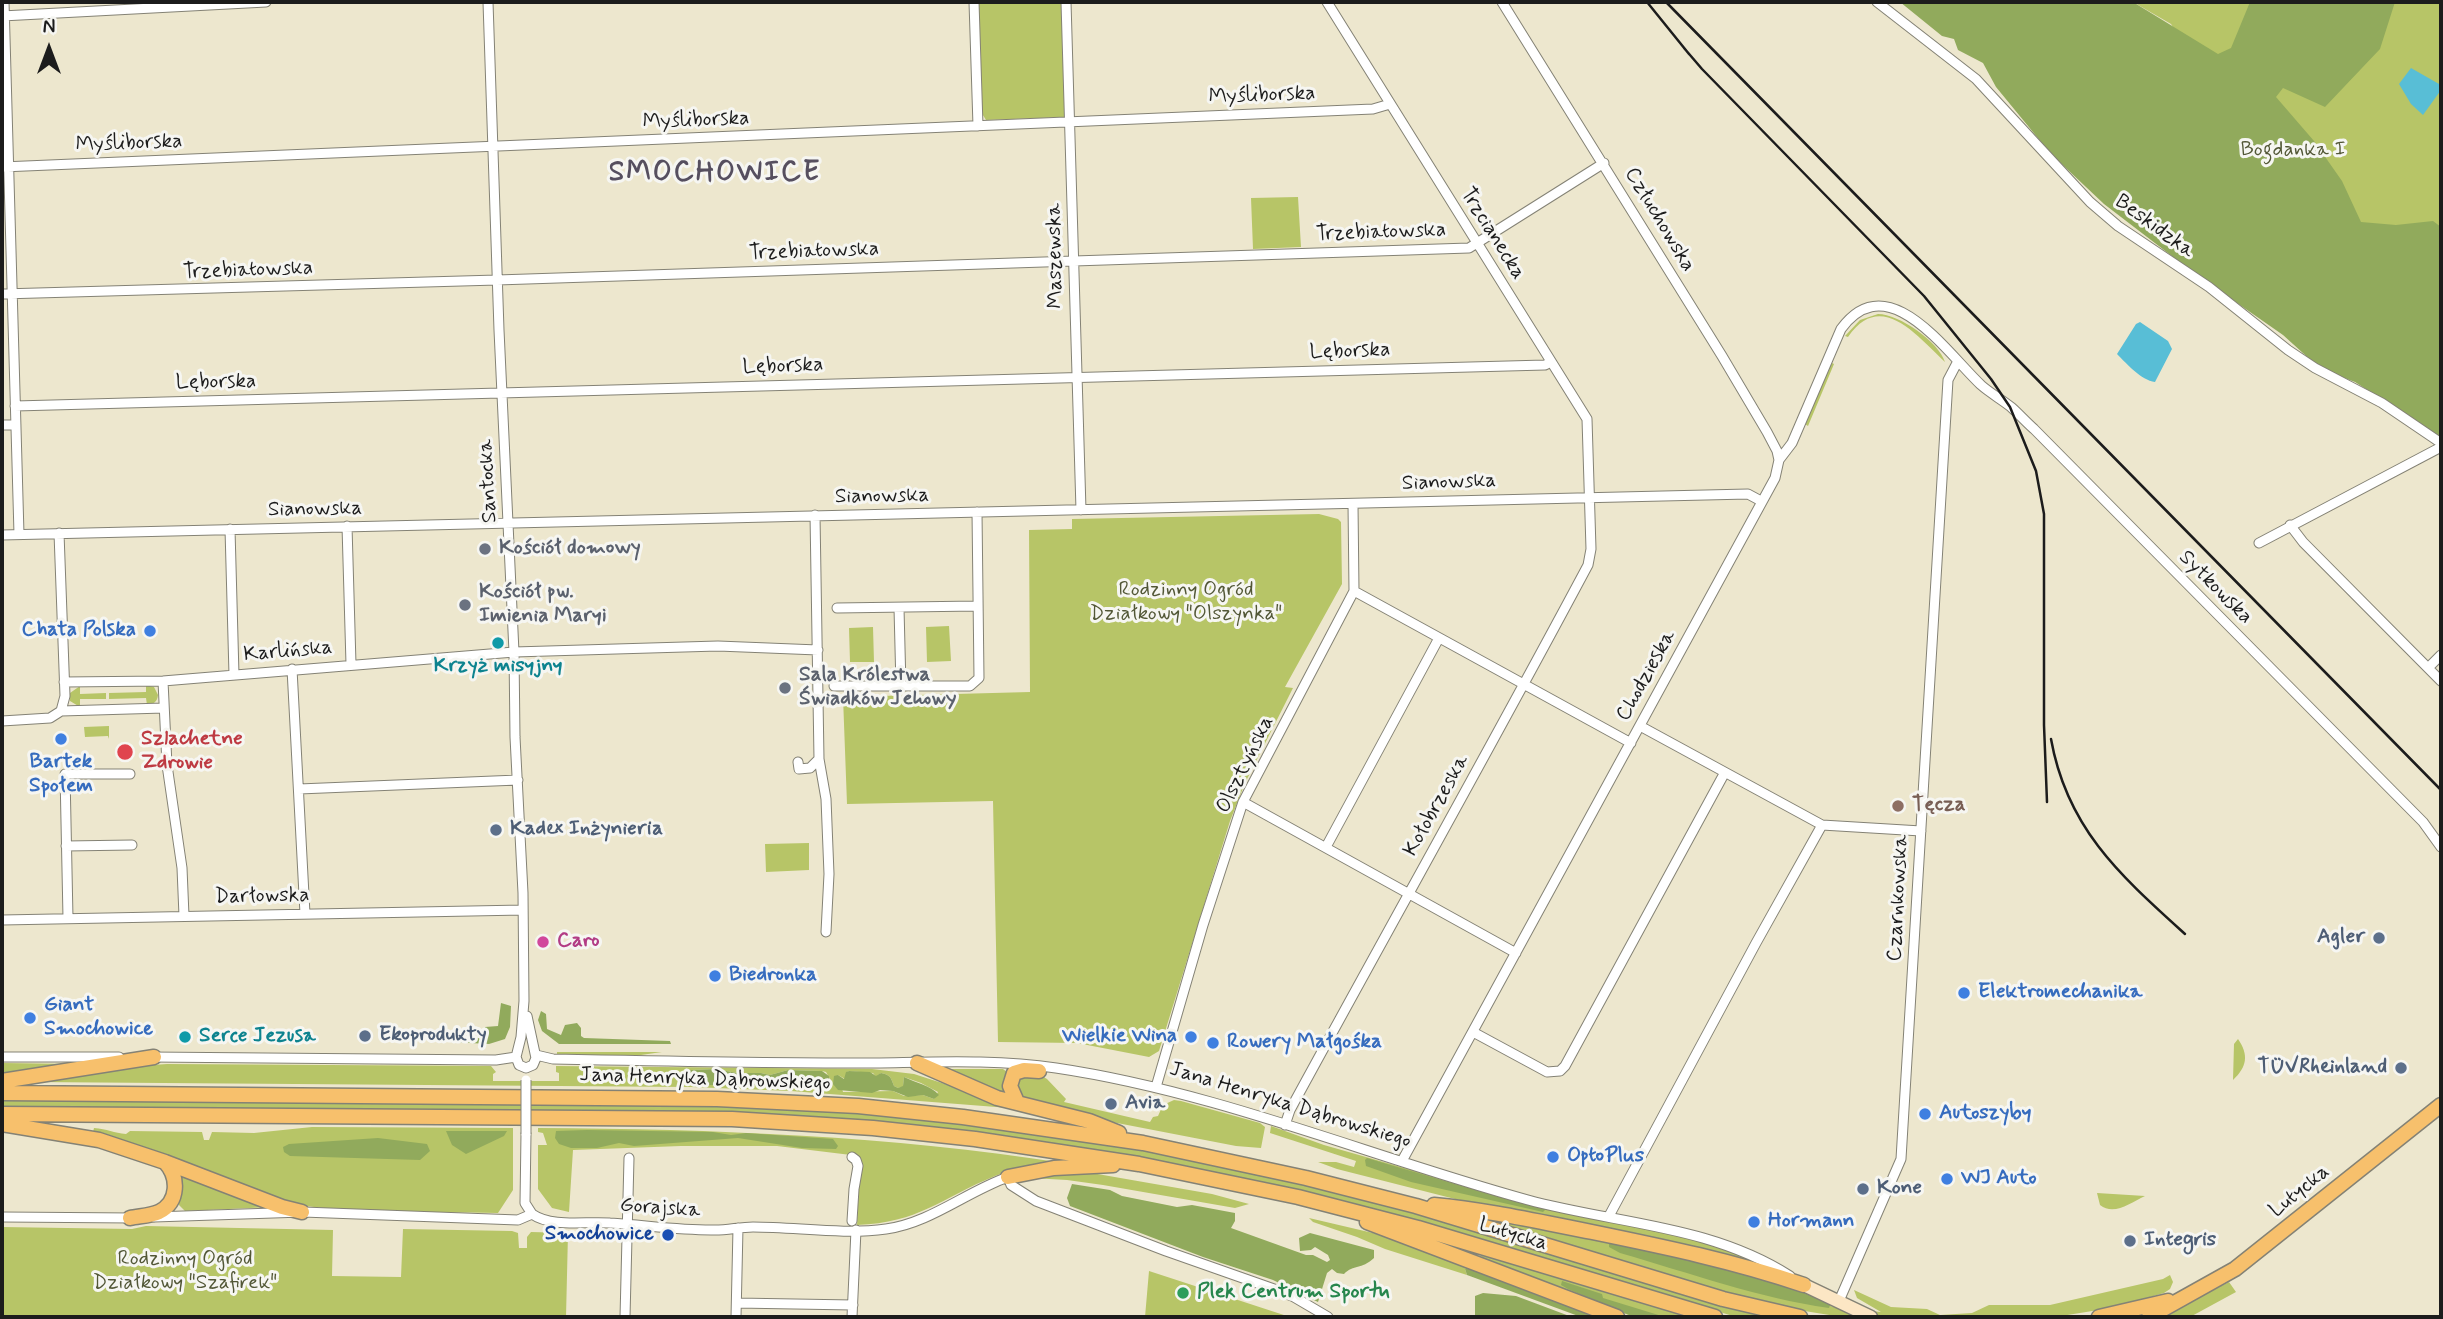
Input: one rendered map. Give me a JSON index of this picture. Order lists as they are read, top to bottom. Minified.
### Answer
{"streets":{"main road":["Jana Henryka Dąbrowskiego","Lutycka"],"street":["Myśliborska","Człuchowska","Beskidzka","Trzebiatowska","Trzcianecka","Maszewska","Lęborska","Santocka","Sianowska","Sytkowska","Karlińska","Chodzieska","Olsztyńska","Kołobrzeska","Darłowska","Czarnkowska","Gorajska"]},"crossings":[["Myśliborska","Trzcianecka"],["Myśliborska","Maszewska"],["Myśliborska","Santocka"],["Człuchowska","Trzebiatowska"],["Człuchowska","Chodzieska"],["Trzebiatowska","Trzcianecka"],["Trzebiatowska","Maszewska"],["Trzebiatowska","Santocka"],["Trzcianecka","Lęborska"],["Trzcianecka","Sianowska"],["Trzcianecka","Kołobrzeska"],["Maszewska","Lęborska"],["Maszewska","Sianowska"],["Lęborska","Santocka"],["Santocka","Sianowska"],["Santocka","Karlińska"],["Santocka","Darłowska"],["Santocka","Jana Henryka Dąbrowskiego"],["Sianowska","Chodzieska"],["Sianowska","Olsztyńska"],["Sianowska","Kołobrzeska"],["Sytkowska","Chodzieska"],["Sytkowska","Czarnkowska"],["Chodzieska","Czarnkowska"],["Chodzieska","Jana Henryka Dąbrowskiego"],["Olsztyńska","Jana Henryka Dąbrowskiego"],["Kołobrzeska","Jana Henryka Dąbrowskiego"],["Jana Henryka Dąbrowskiego","Lutycka"]],"districts":["SMOCHOWICE"],"parks":["Bogdanka I","Rodzinny Ogród Działkowy \"Olszynka\"","Rodzinny Ogród Działkowy \"Szafirek\""],"places":["Kościół domowy","Kościół pw. Imienia Maryi","Chata Polska","Krzyż misyjny","Sala Królestwa Świadków Jehowy","Bartek Społem","Szlachetne Zdrowie","Tęcza","Kadex Inżynieria","Agler","Caro","Biedronka","Elektromechanika","Giant Smochowice","Ekoprodukty","Serce Jezusa","Wielkie Wina","Rowery Małgośka","TÜVRheinland","Avia","Autoszyby","OptoPlus","WJ Auto","Kone","Hormann","Smochowice","Integris","Plek Centrum Sportu"],"north":"top"}
